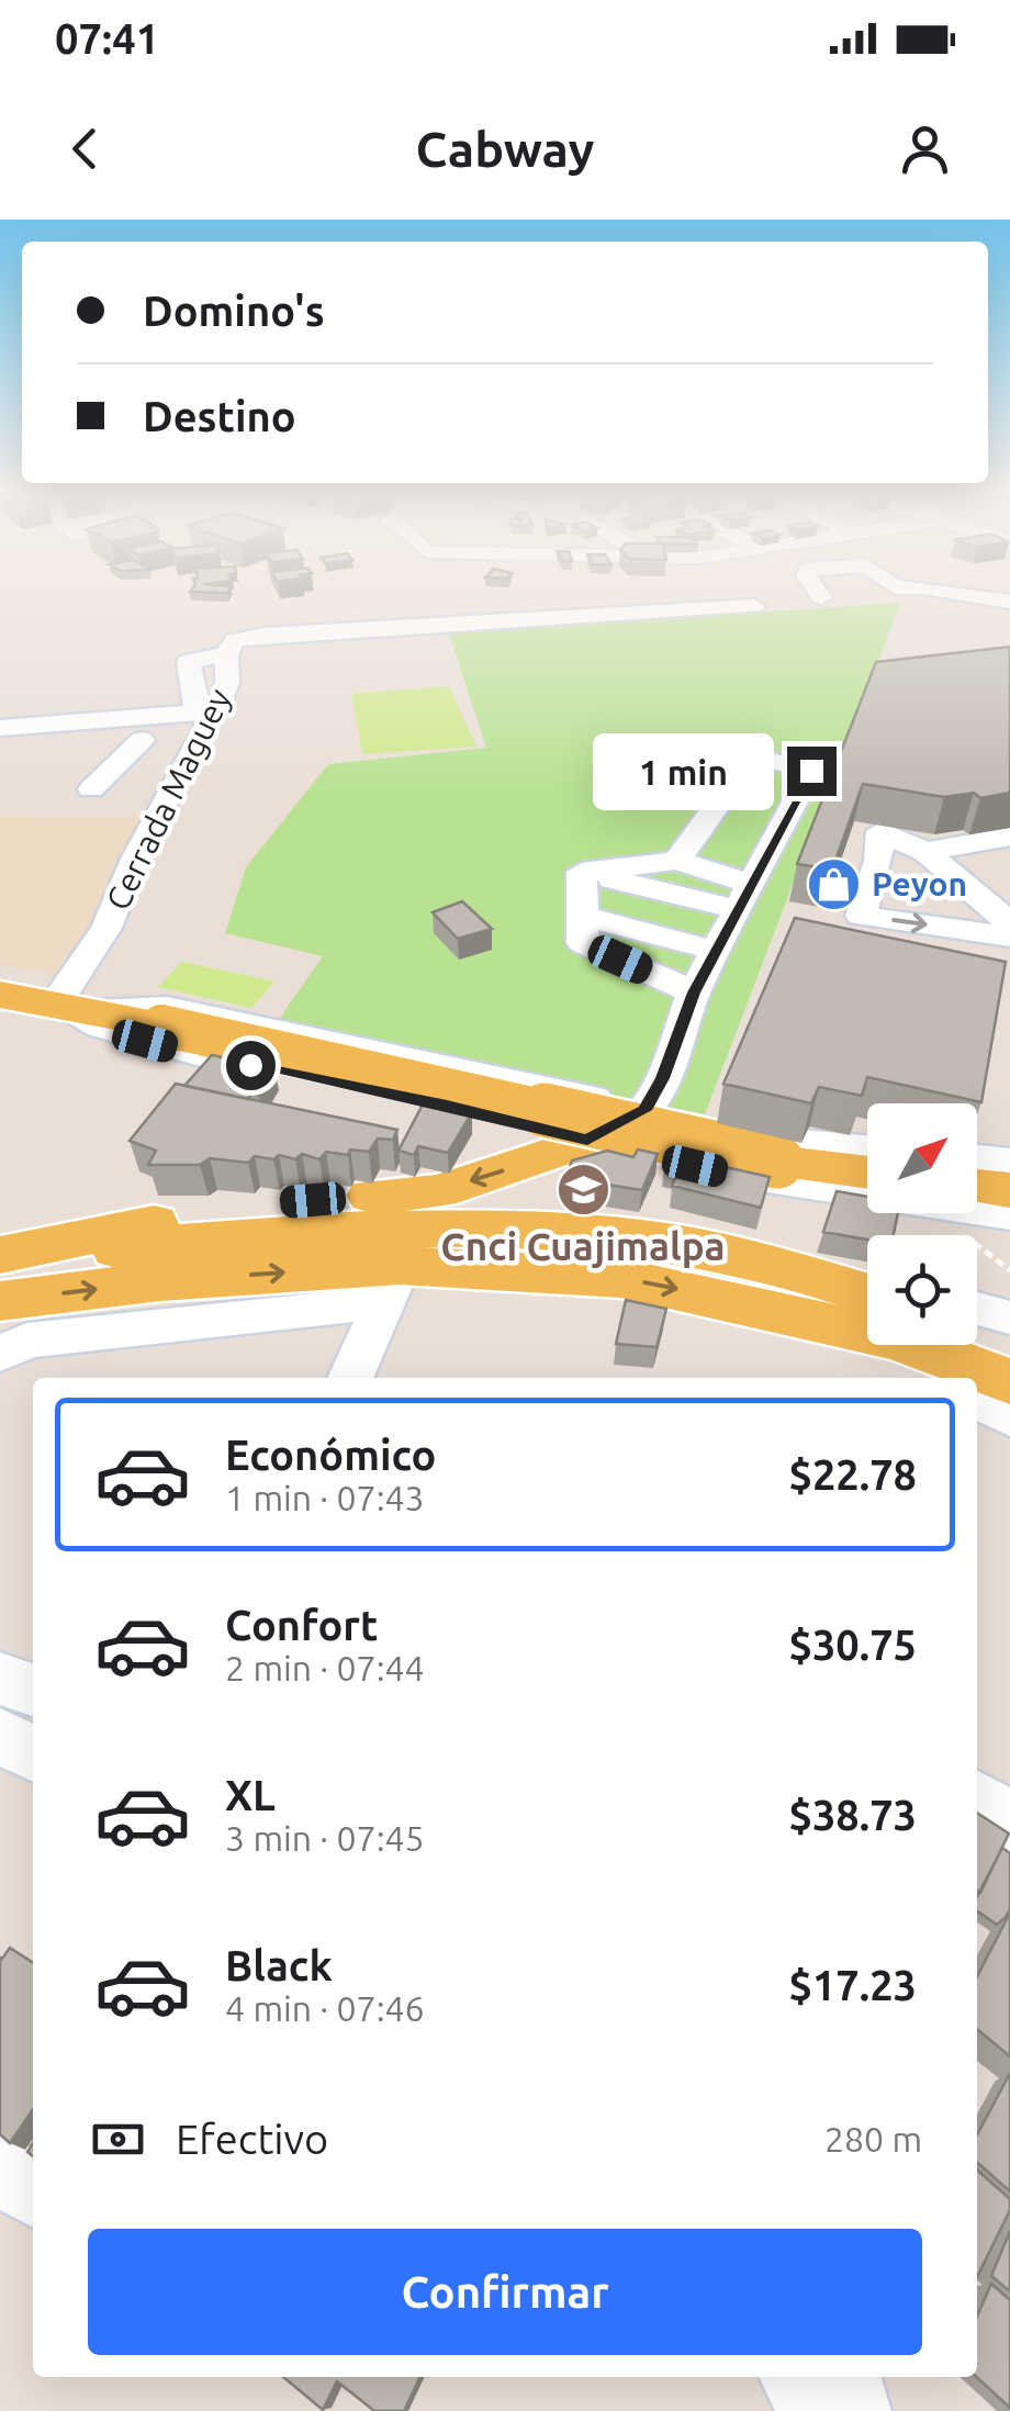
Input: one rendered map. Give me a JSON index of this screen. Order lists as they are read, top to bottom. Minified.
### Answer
{"streets":{"street":["Cerrada Maguey"]},"places":{"shop":["Peyon"],"school or university":["Cnci Cuajimalpa"]},"north":"top right","page":{"status":"07:41","header":"Cabway","banner":["Domino's","Destino"],"bubble":"1 min","list":[{"name":"Económico","note":"1 min · 07:43","value":"$22.78"},{"name":"Confort","note":"2 min · 07:44","value":"$30.75"},{"name":"XL","note":"3 min · 07:45","value":"$38.73"},{"name":"Black","note":"4 min · 07:46","value":"$17.23"}],"pay":["Efectivo","280 m"],"buttons":"Confirmar"}}
